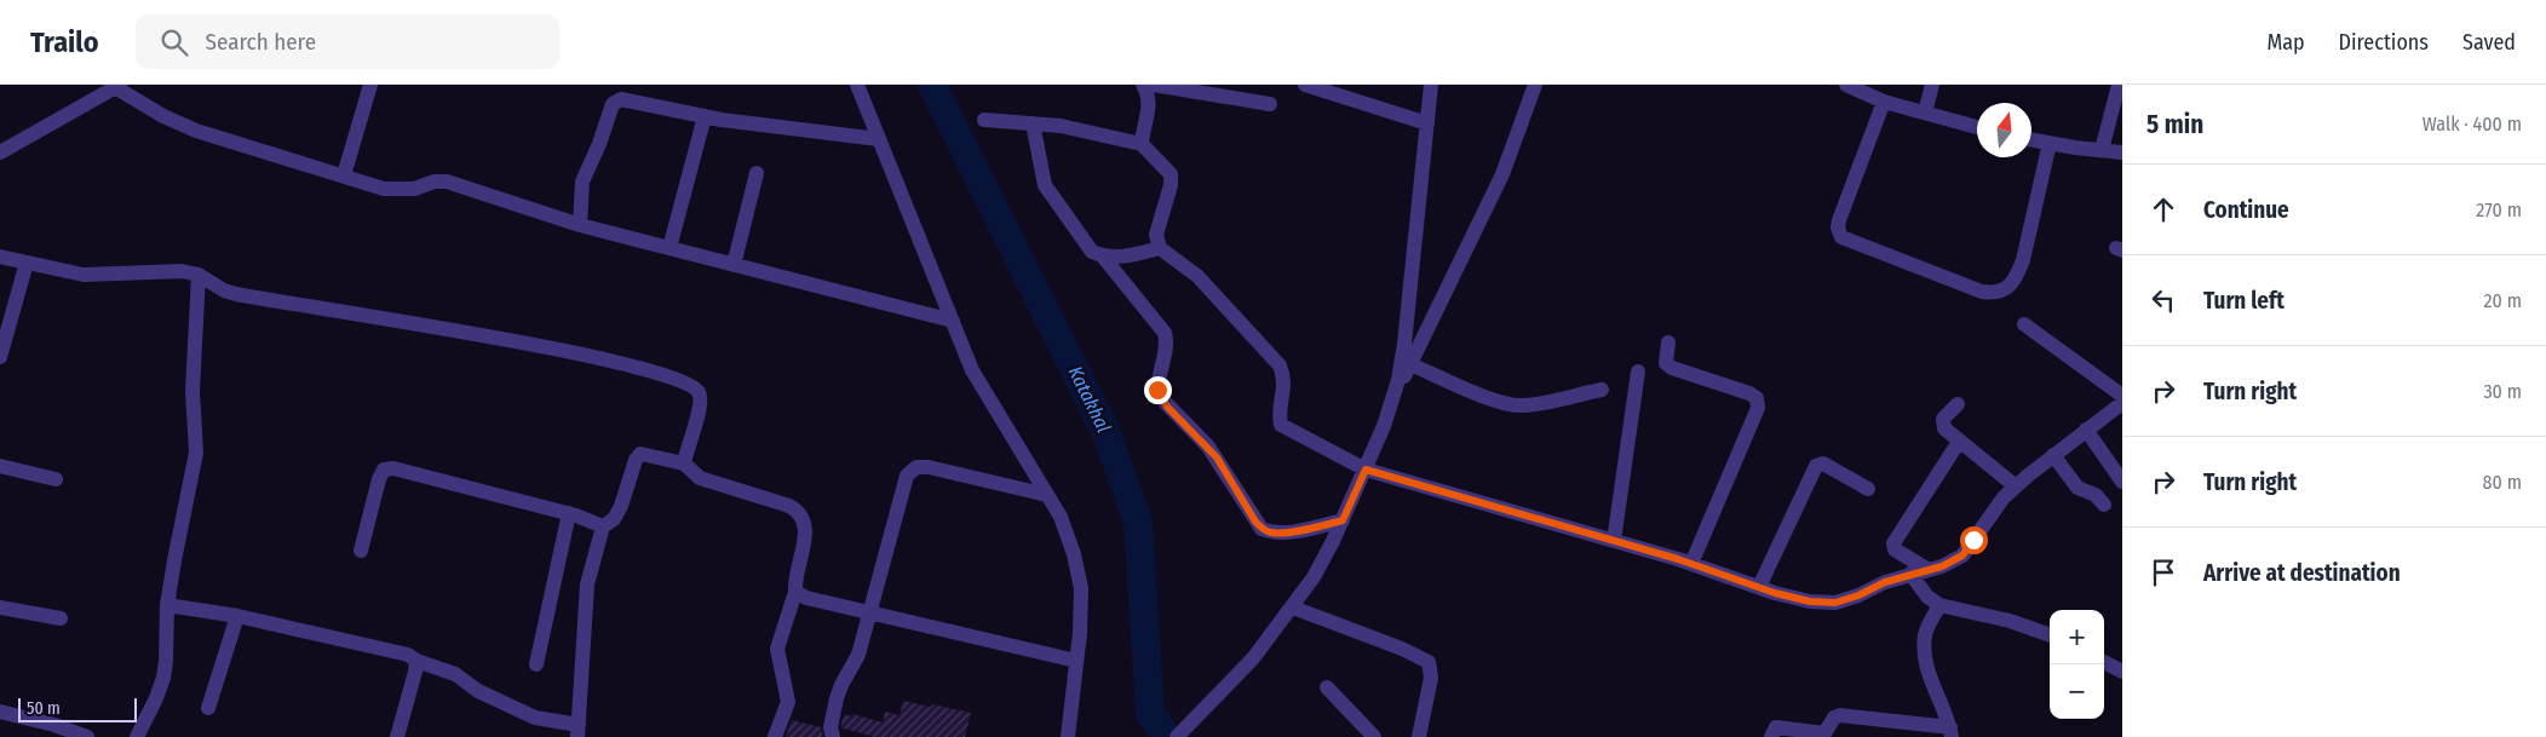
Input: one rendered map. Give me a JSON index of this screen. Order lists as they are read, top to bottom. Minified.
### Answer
{"water":["Katakhal"],"scale_bar":"50 m","north":"top","page":{"header":"Trailo","search":"Search here","nav":["Map","Directions","Saved"],"heading":["5 min","Walk · 400 m"],"list":[["Continue","270 m"],["Turn left","20 m"],["Turn right","30 m"],["Turn right","80 m"],"Arrive at destination"],"map_buttons":["+","−"],"scale":"50 m"}}
